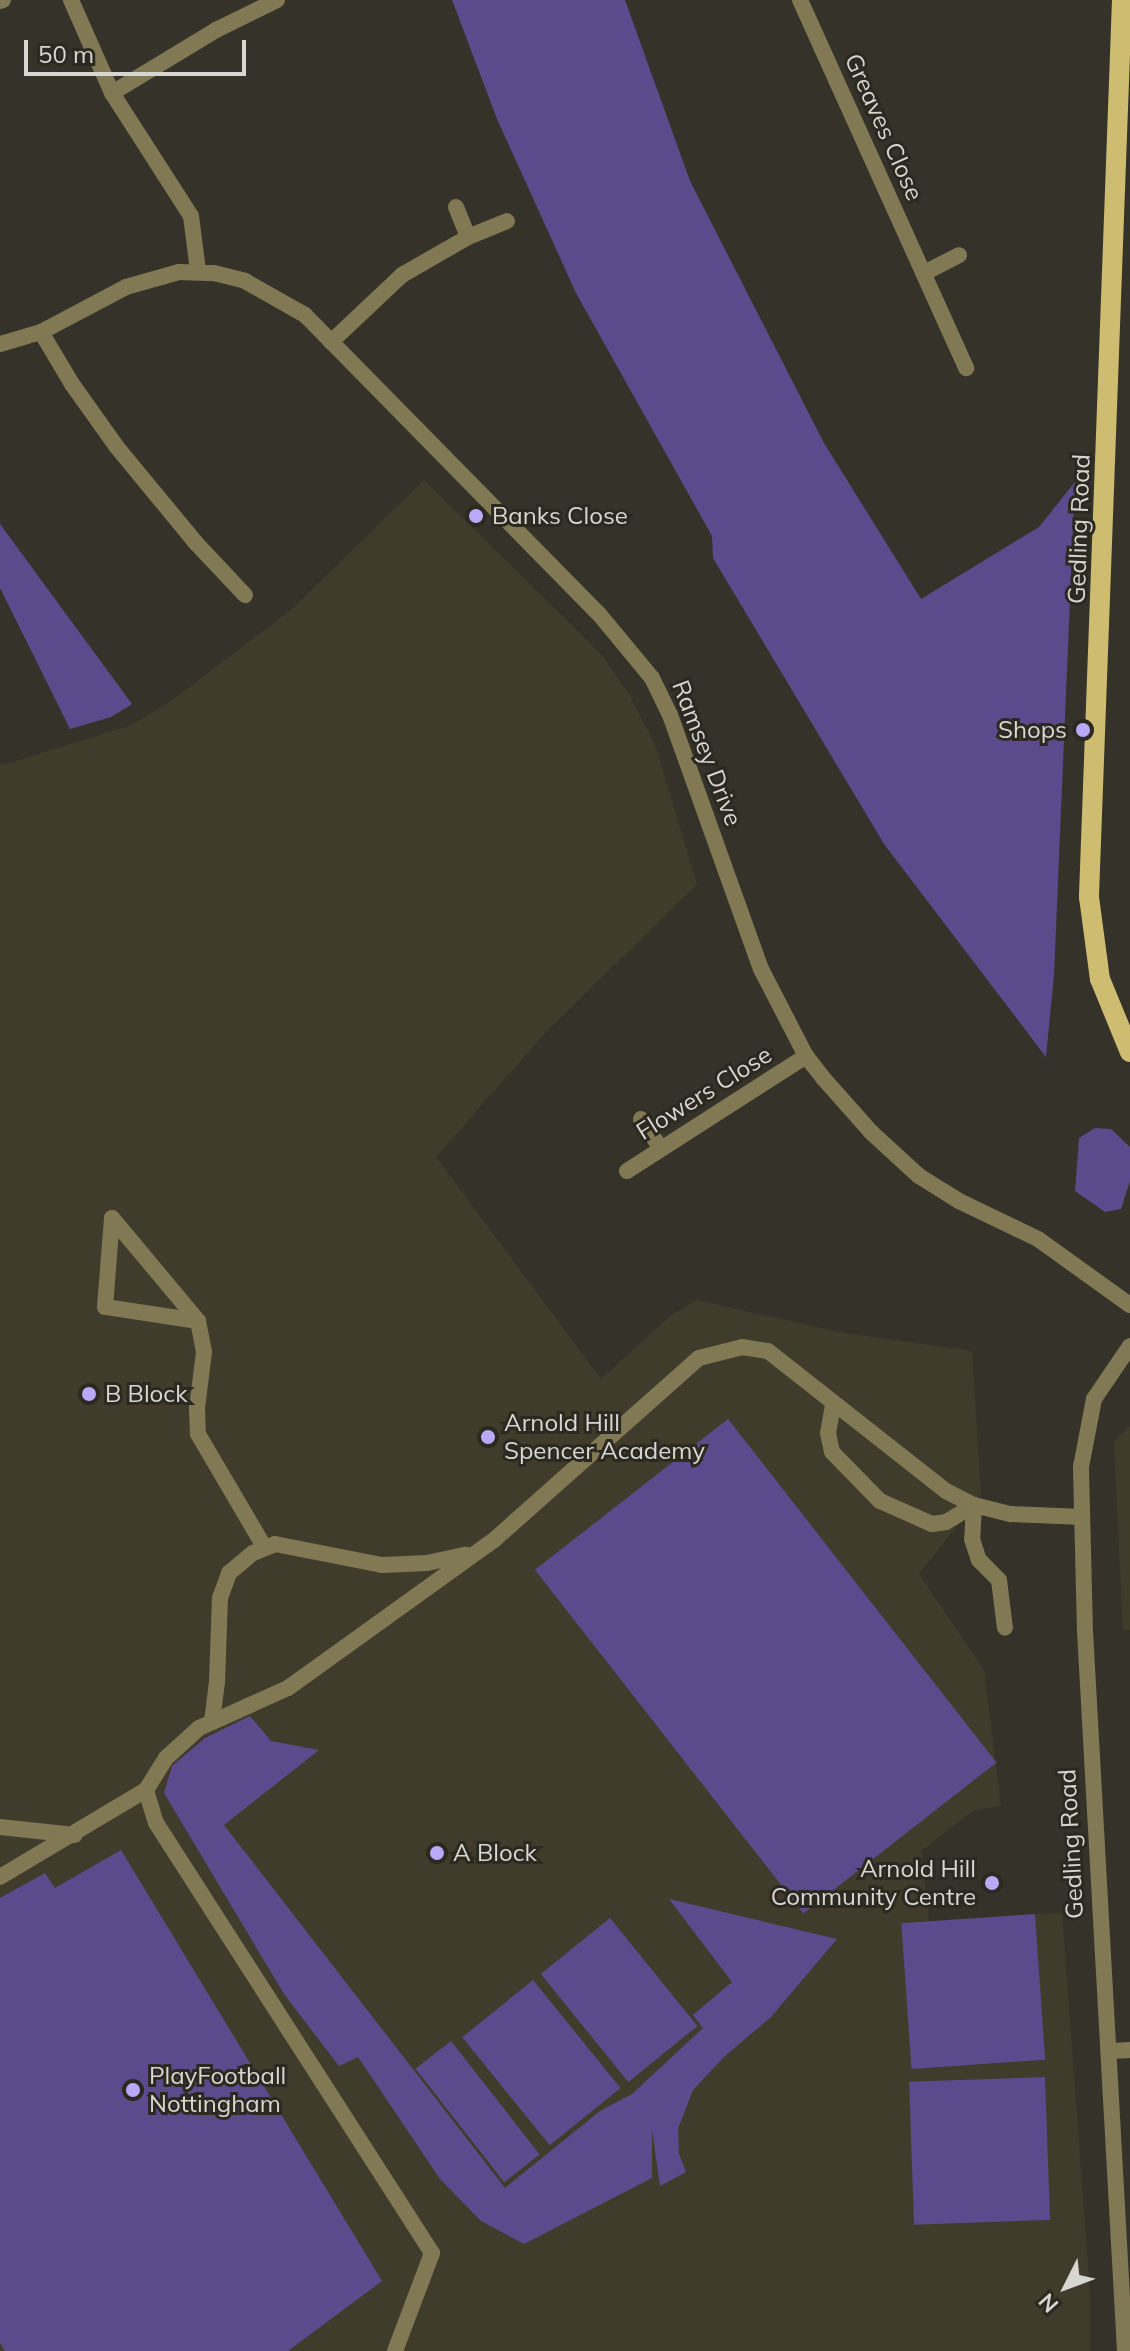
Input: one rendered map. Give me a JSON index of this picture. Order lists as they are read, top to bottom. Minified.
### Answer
{"streets":{"main road":["Gedling Road"],"street":["Greaves Close","Ramsey Drive","Flowers Close"]},"crossings":[["Ramsey Drive","Flowers Close"]],"places":["Banks Close","Shops","B Block","Arnold Hill Spencer Academy","A Block","Arnold Hill Community Centre","PlayFootball Nottingham"],"scale_bar":"50 m","north":"bottom left"}
